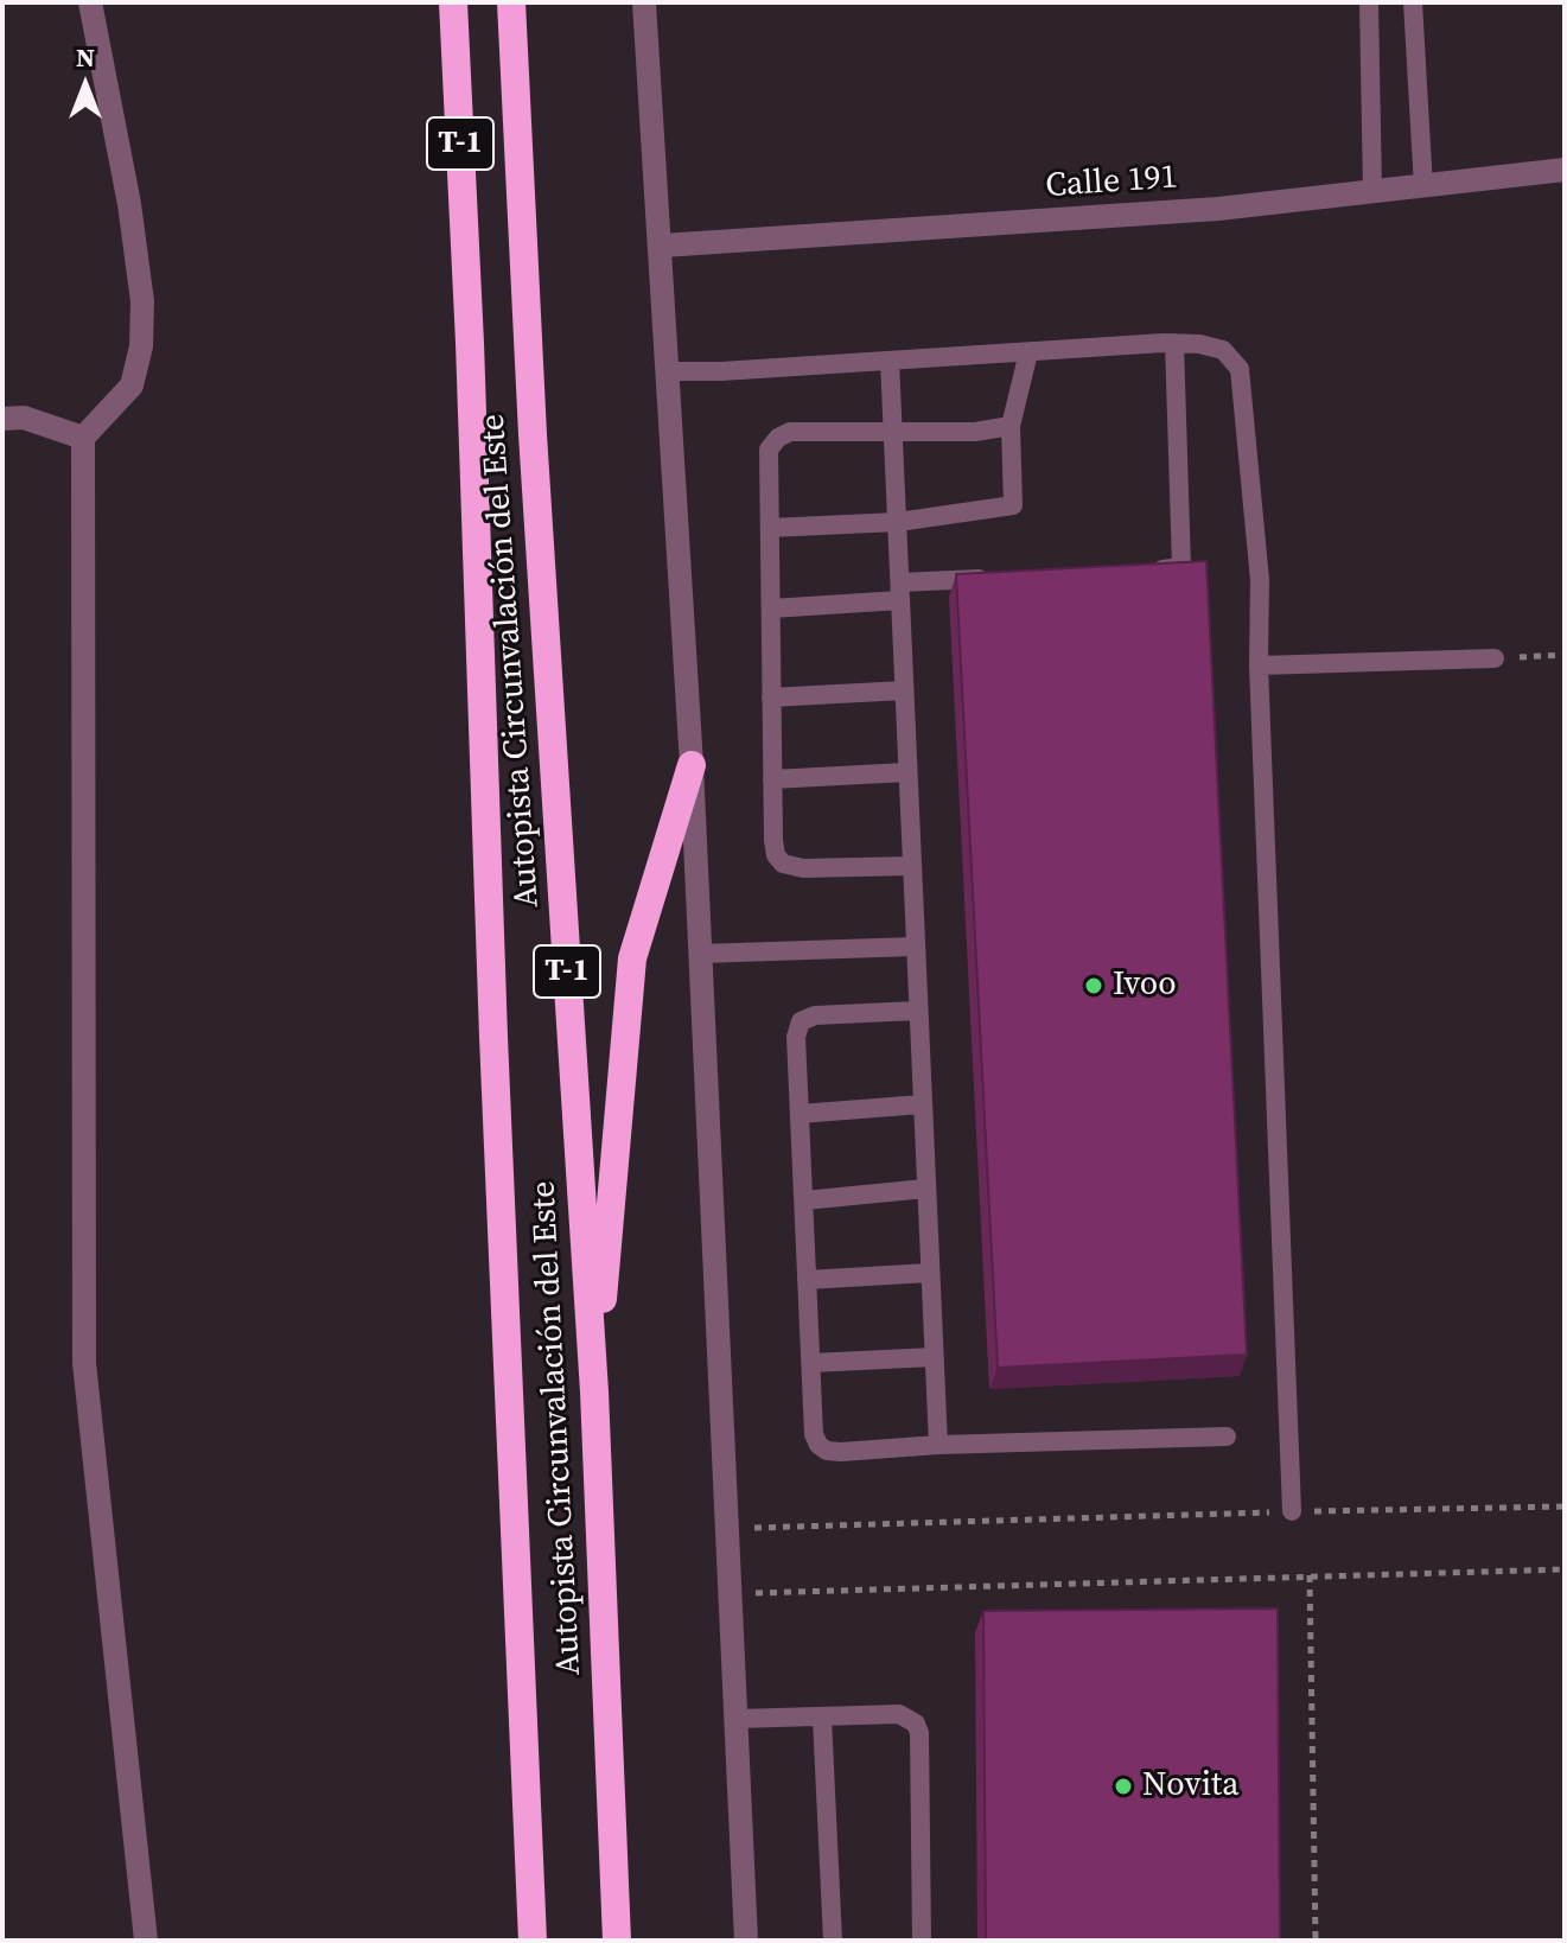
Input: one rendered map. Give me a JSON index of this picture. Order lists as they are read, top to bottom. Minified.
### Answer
{"streets":{"highway":["T-1","Autopista Circunvalación del Este"],"street":["Calle 191"]},"places":["Ivoo","Novita"],"north":"top"}
